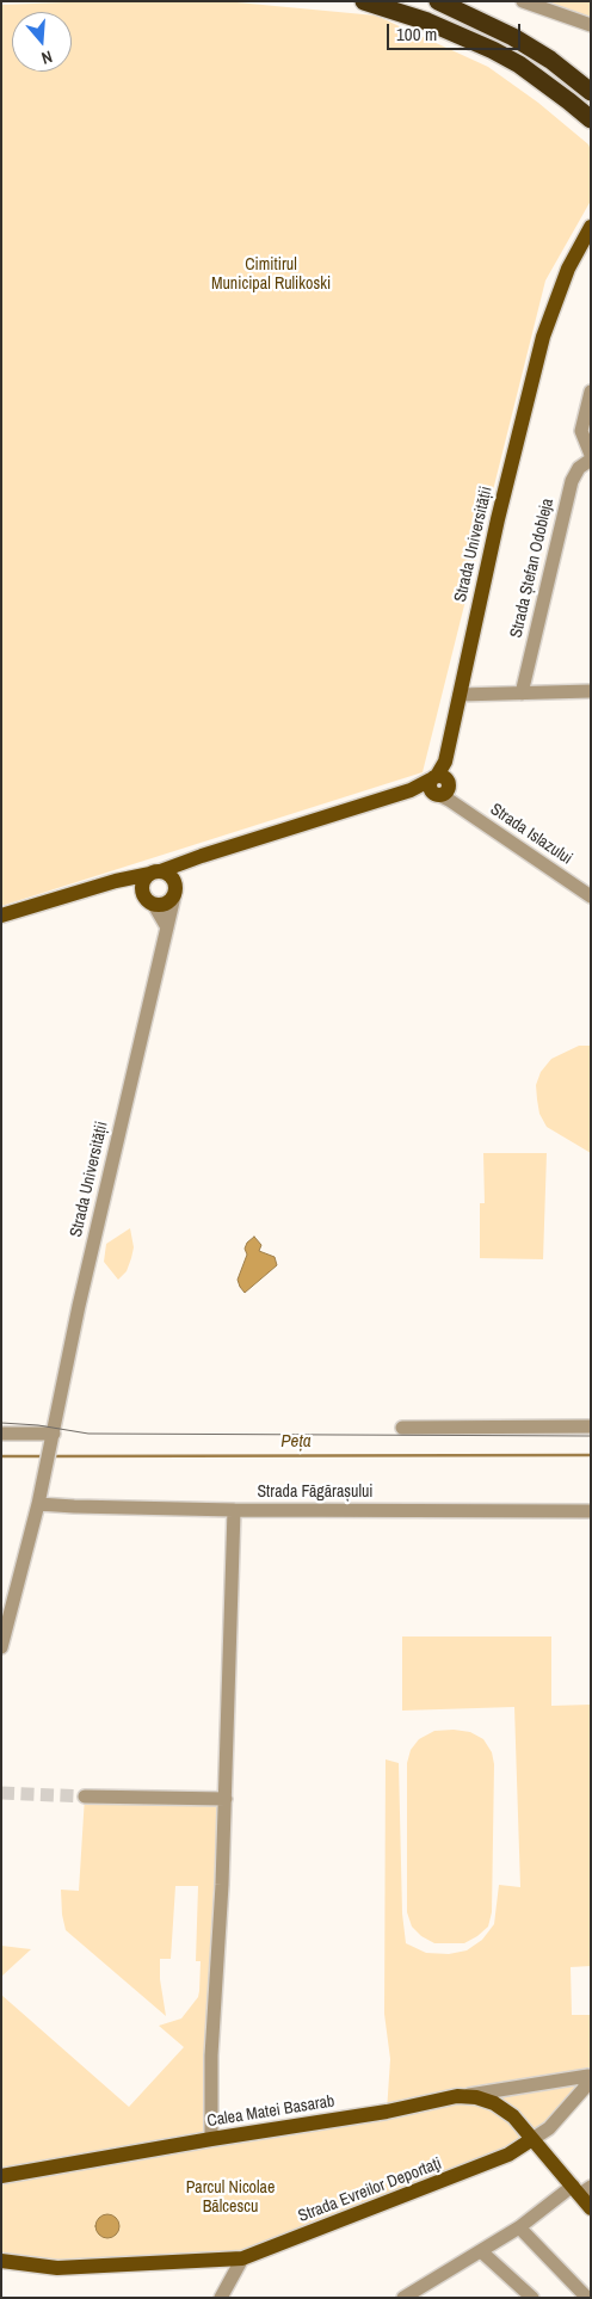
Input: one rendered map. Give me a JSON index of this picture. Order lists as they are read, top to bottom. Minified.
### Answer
{"streets":{"main road":["Strada Universității","Calea Matei Basarab","Strada Evreilor Deportaţi"],"street":["Strada Ștefan Odobleja","Strada Islazului","Strada Făgărașului"]},"crossings":[["Strada Universității","Strada Islazului"],["Strada Universității","Strada Făgărașului"],["Calea Matei Basarab","Strada Evreilor Deportaţi"]],"water":["Peța"],"parks":["Cimitirul Municipal Rulikoski","Parcul Nicolae Bălcescu"],"scale_bar":"100 m","north":"bottom"}
